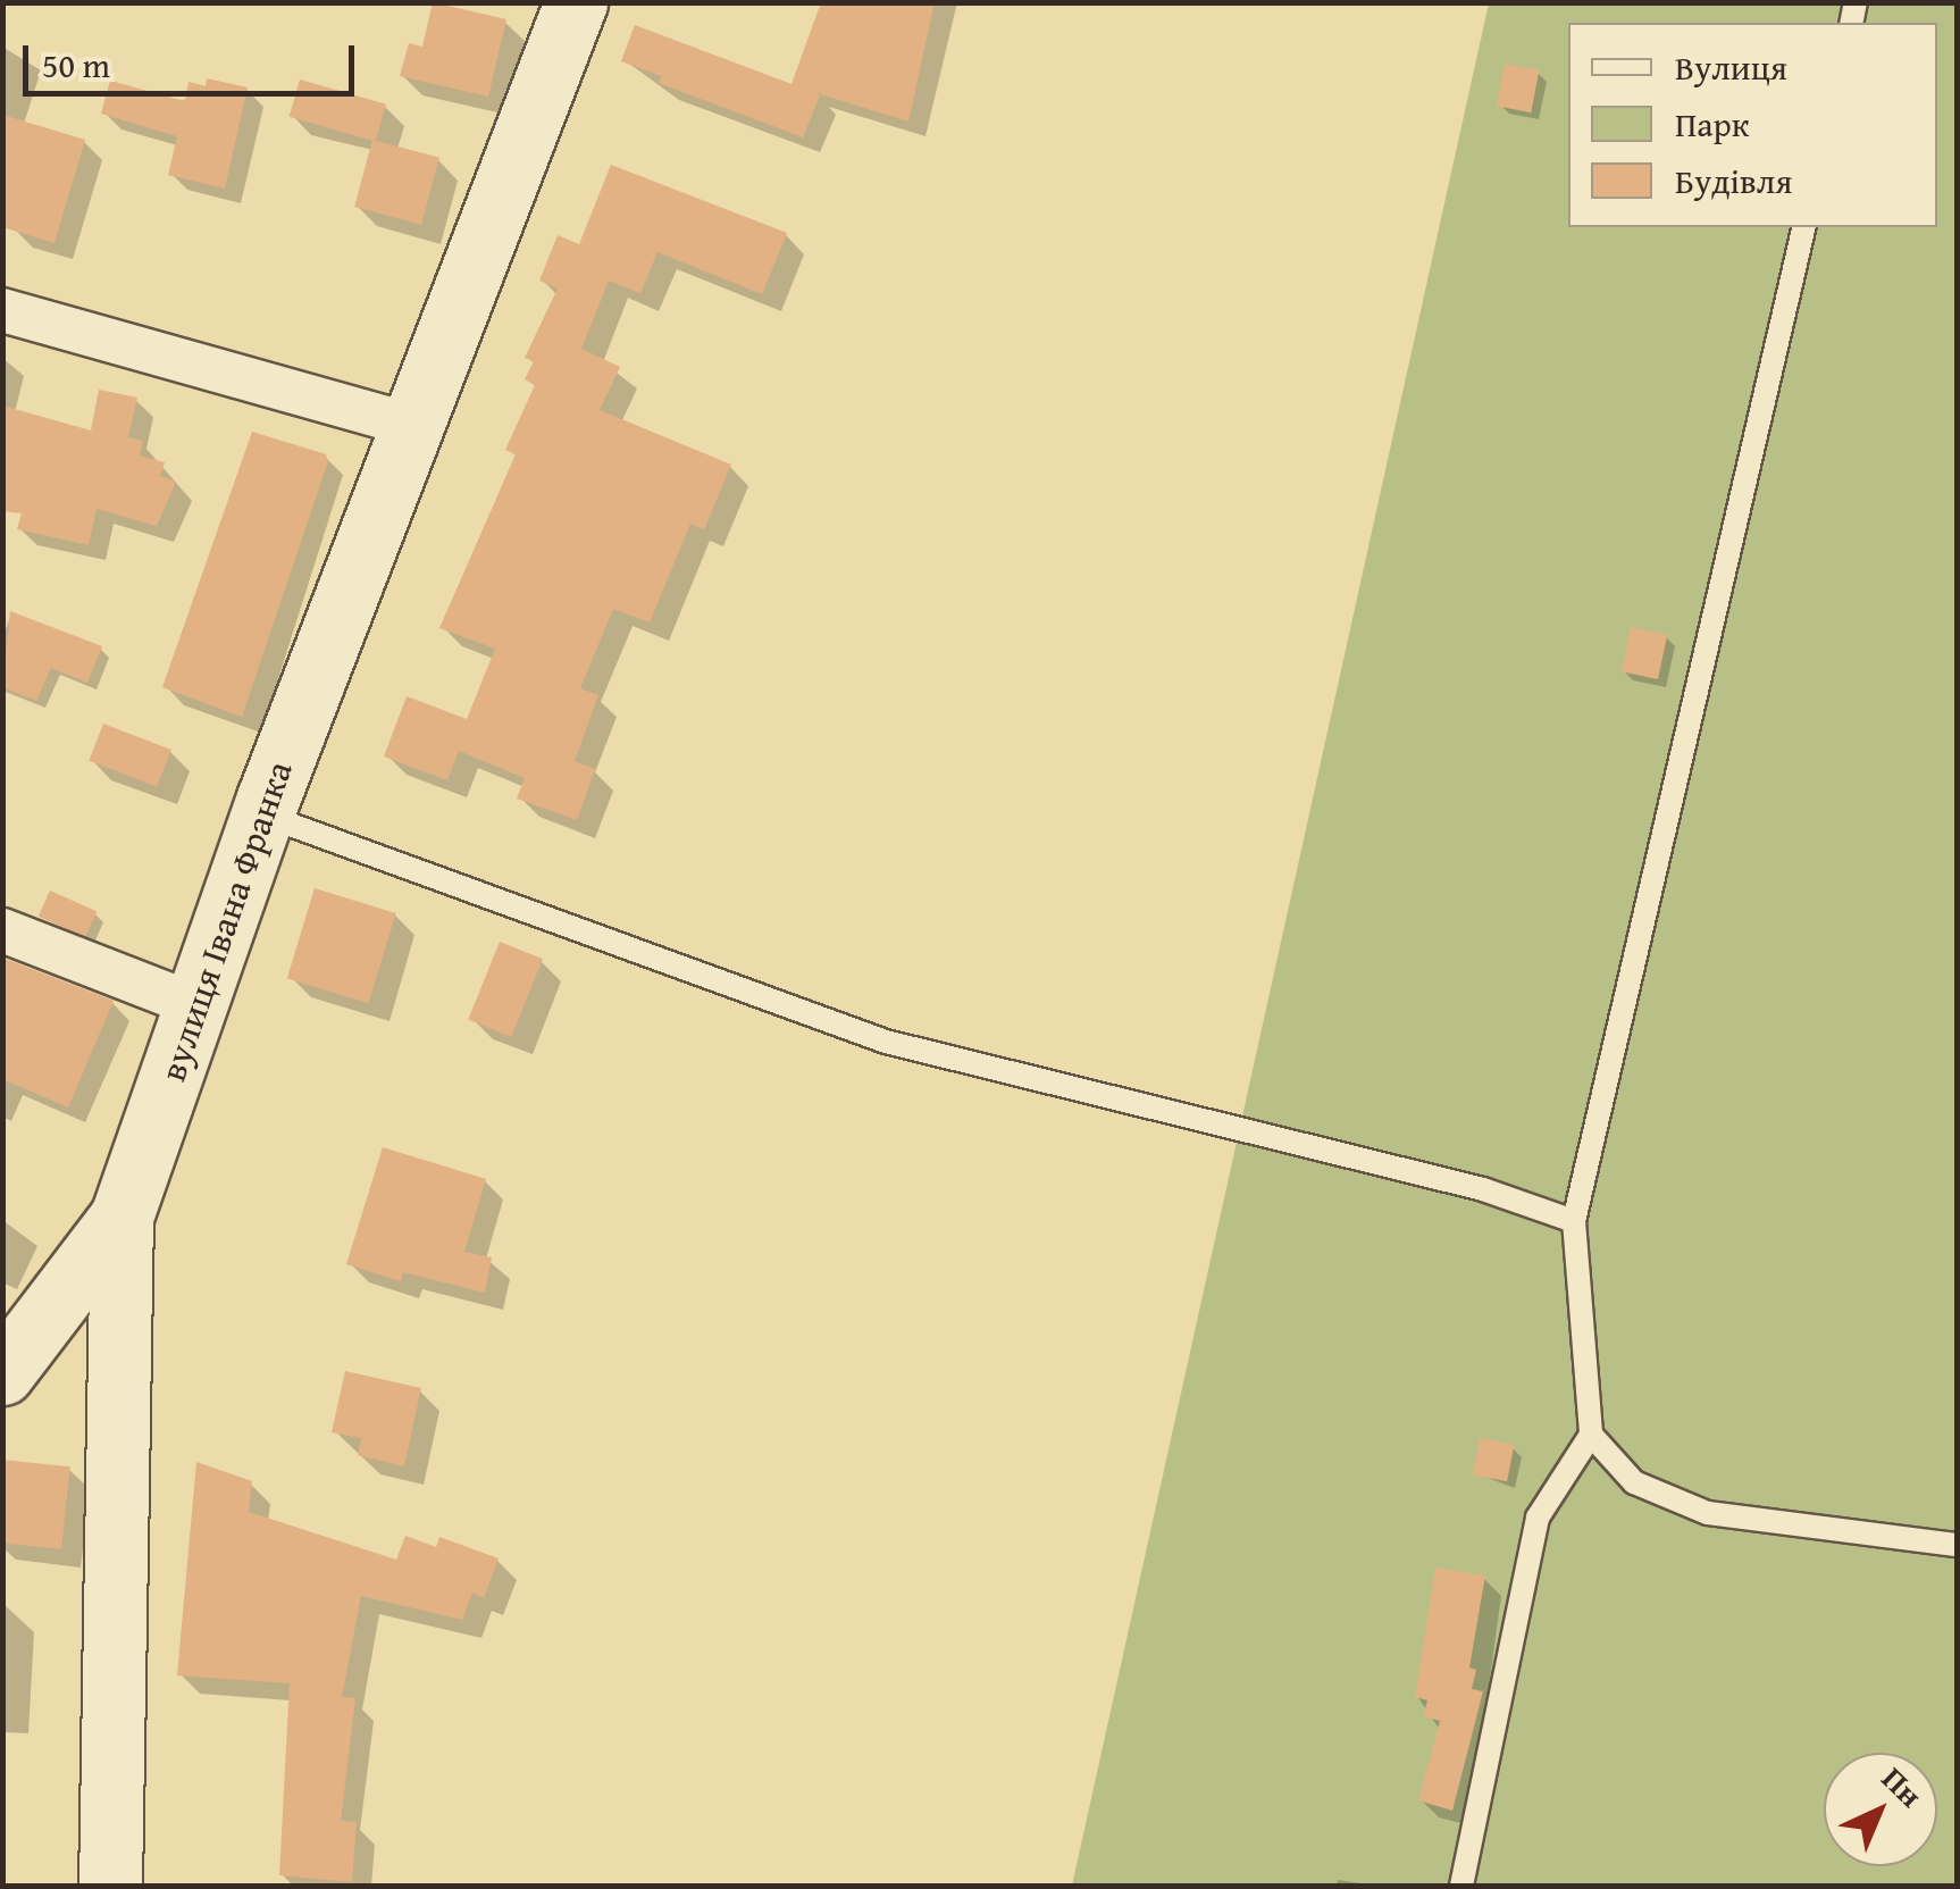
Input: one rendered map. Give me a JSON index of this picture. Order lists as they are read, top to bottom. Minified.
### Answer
{"streets":{"street":["вулиця Івана Франка"]},"legend":["Вулиця","Парк","Будівля"],"scale_bar":"50 m","north":"top right"}
